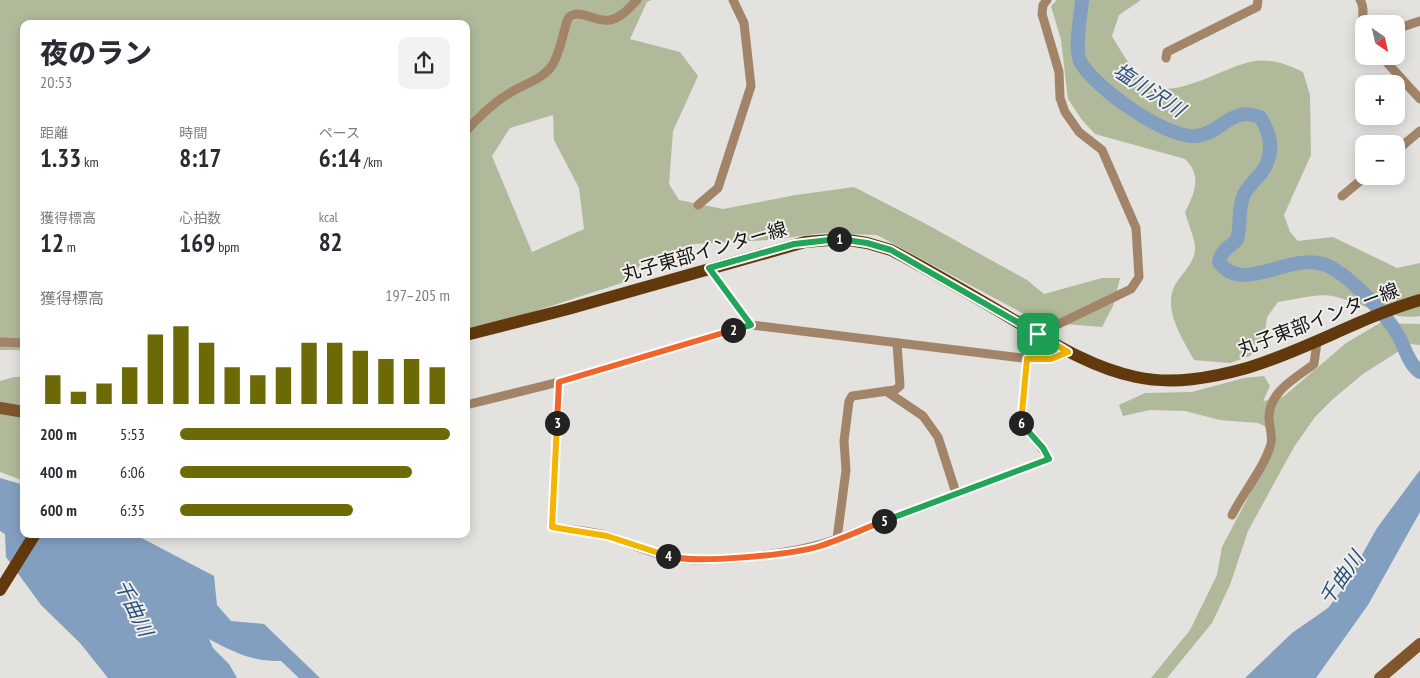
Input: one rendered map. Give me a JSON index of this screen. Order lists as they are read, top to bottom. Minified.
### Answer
{"streets":{"main road":["丸子東部インター線"]},"water":["塩川沢川","千曲川"],"north":"bottom right","page":{"map_buttons":["+","−"],"heading":["夜のラン","20:53"],"stats":[["距離","1.33 km"],["時間","8:17"],["ペース","6:14 /km"],["獲得標高","12 m"],["心拍数","169 bpm"],["kcal","82"]],"pins":["1","2","3","6","5","4"],"chart":["獲得標高","197–205 m"],"list":[{"name":"200 m","note":"5:53"},{"name":"400 m","note":"6:06"},{"name":"600 m","note":"6:35"}]}}
